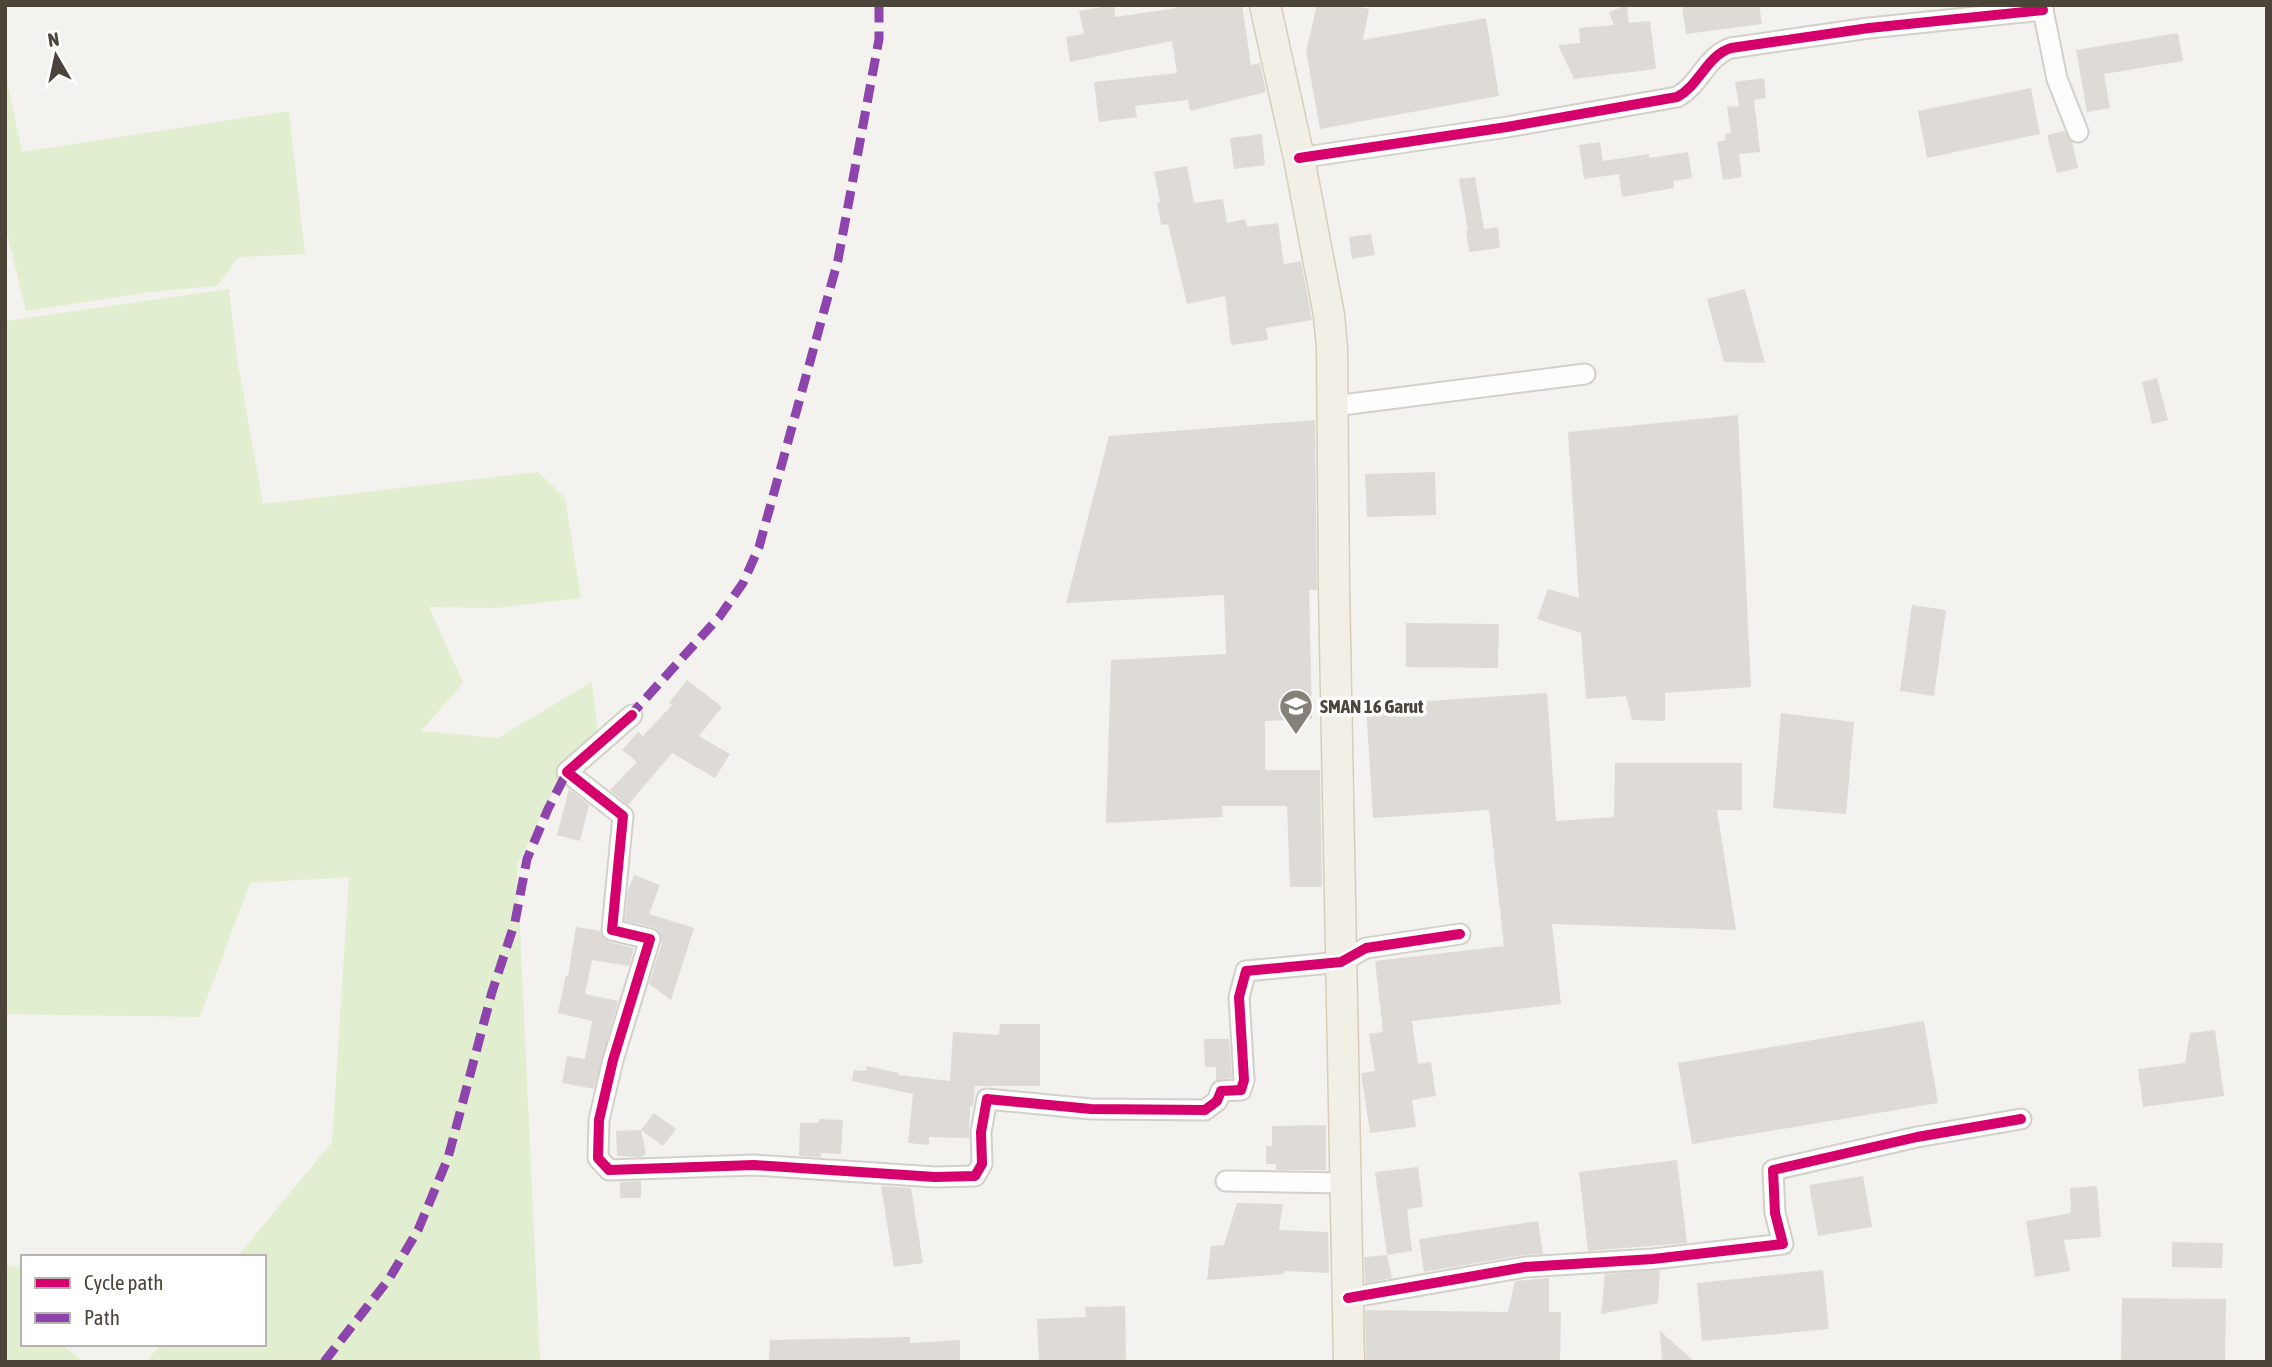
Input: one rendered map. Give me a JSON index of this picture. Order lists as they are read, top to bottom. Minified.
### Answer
{"places":{"school or university":["SMAN 16 Garut"]},"legend":["Cycle path","Path"],"north":"top"}
